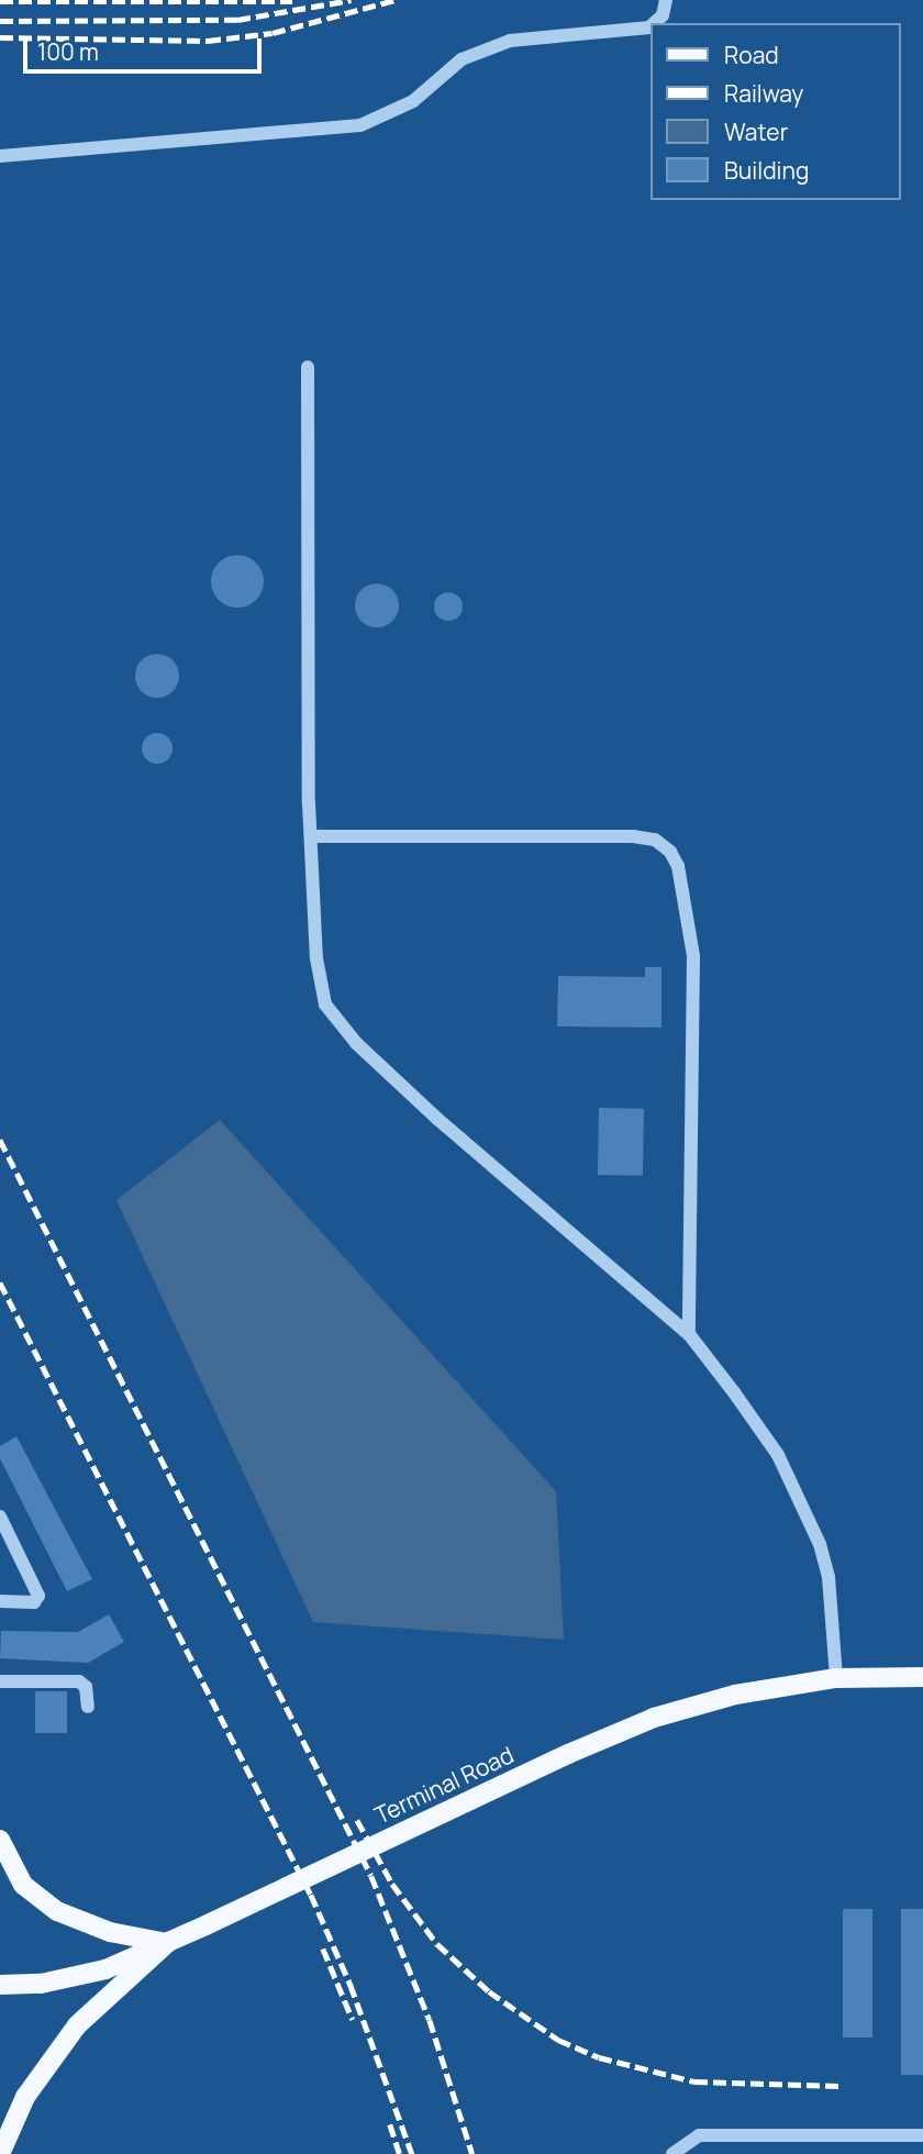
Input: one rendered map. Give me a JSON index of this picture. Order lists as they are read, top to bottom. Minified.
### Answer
{"streets":{"main road":["Terminal Road"]},"legend":["Road","Railway","Water","Building"],"scale_bar":"100 m"}
